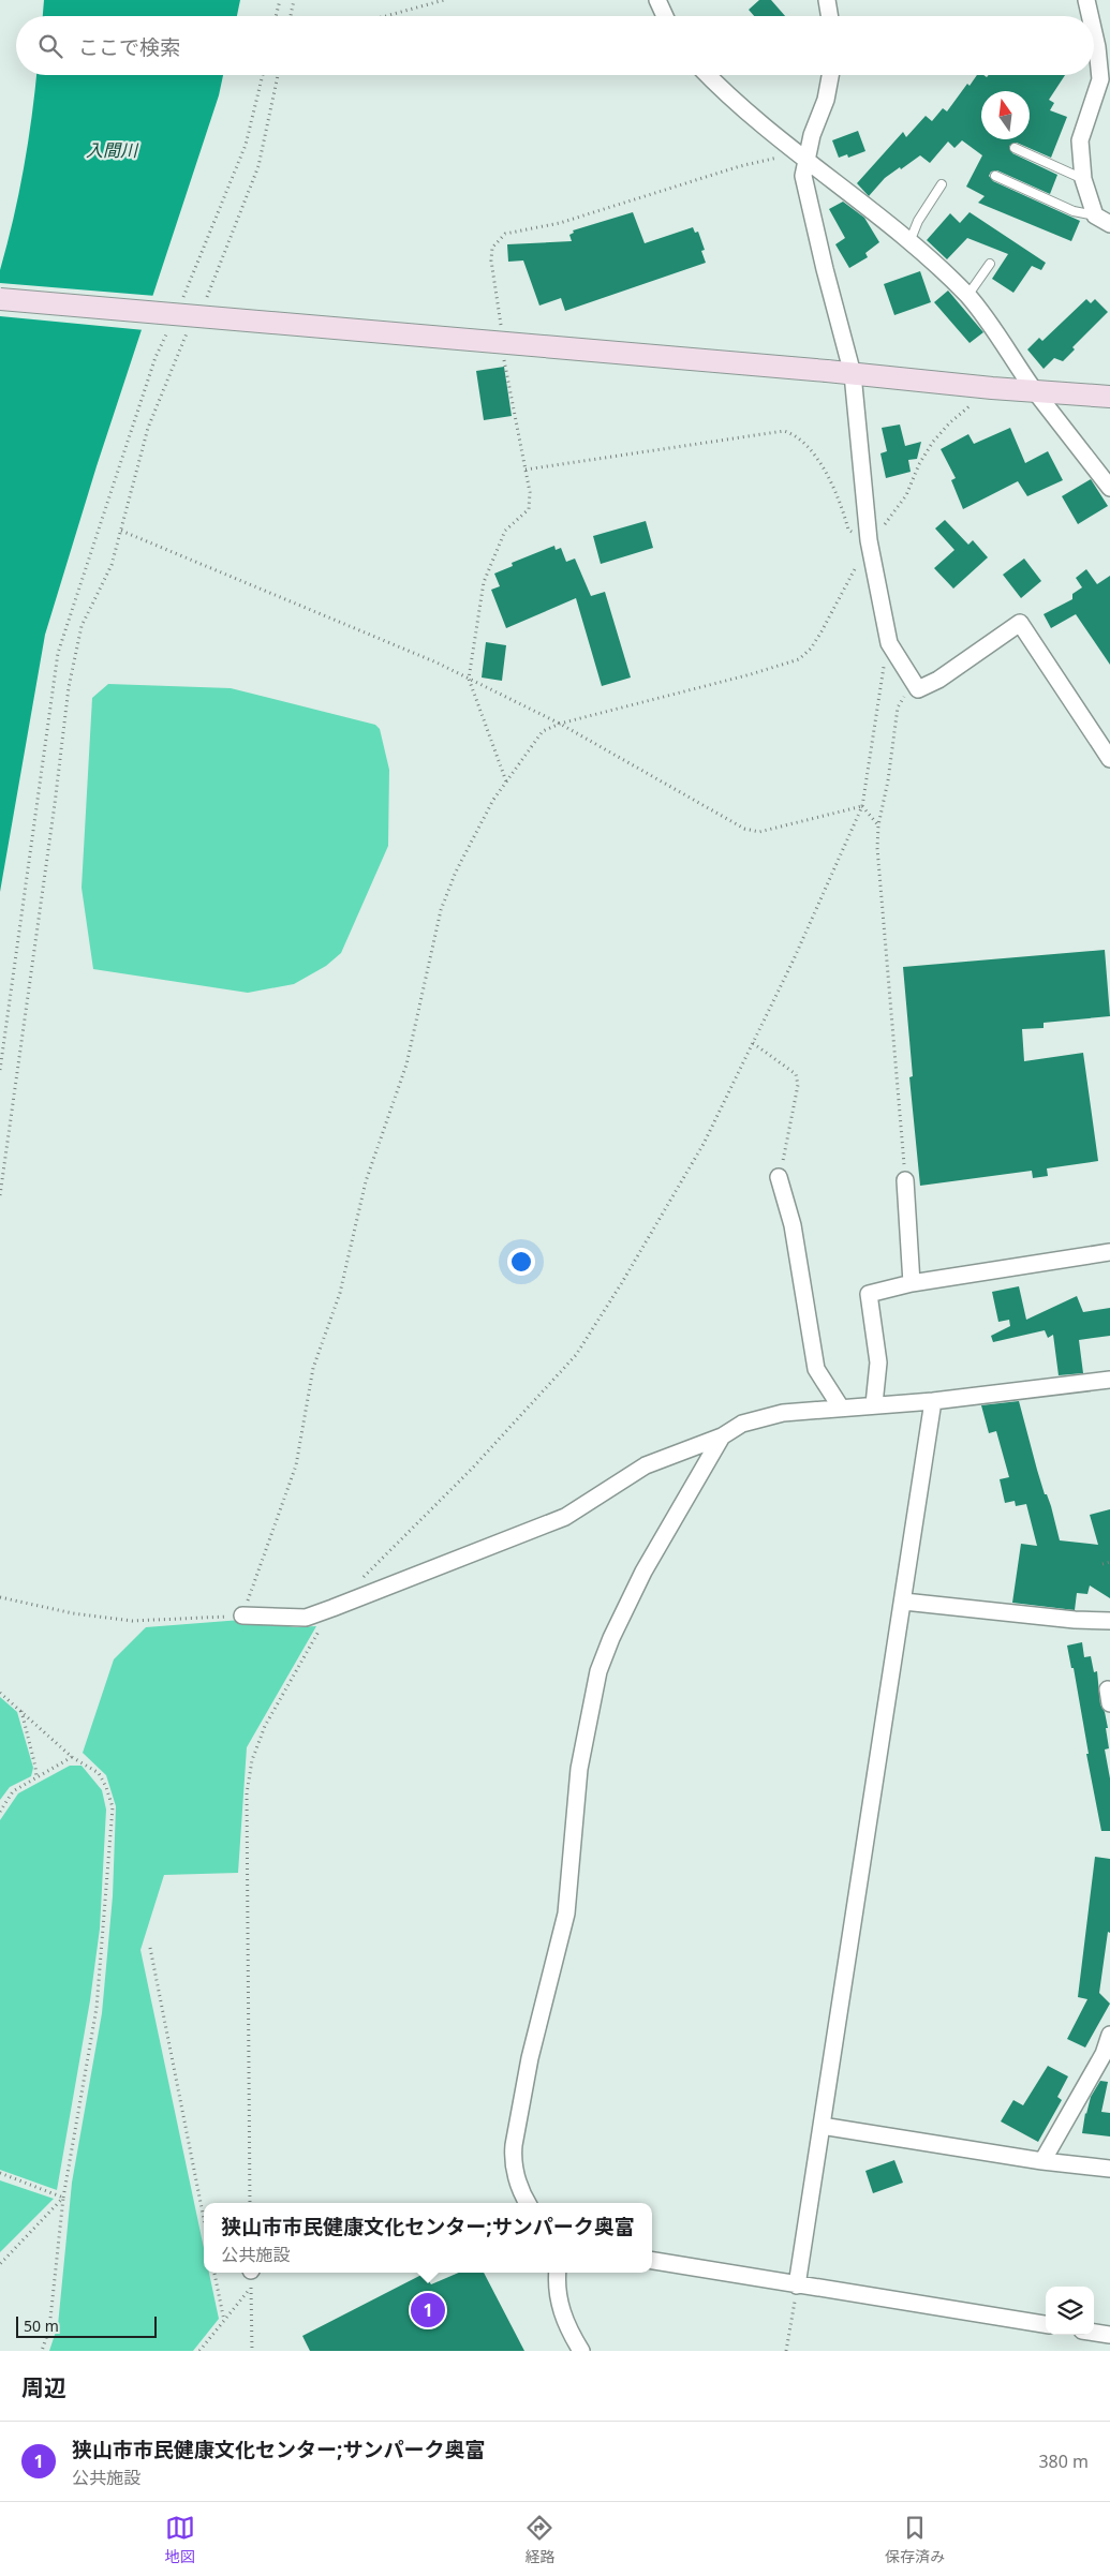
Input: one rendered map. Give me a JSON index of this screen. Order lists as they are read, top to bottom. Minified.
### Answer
{"water":["入間川"],"scale_bar":"50 m","north":"top","page":{"search":"ここで検索","popup":["狭山市市民健康文化センター;サンパーク奥富","公共施設"],"pins":"1","scale":"50 m","heading":"周辺","list":[{"mark":"1","name":"狭山市市民健康文化センター;サンパーク奥富","note":"公共施設","value":"380 m"}],"nav":["地図","経路","保存済み"]}}
